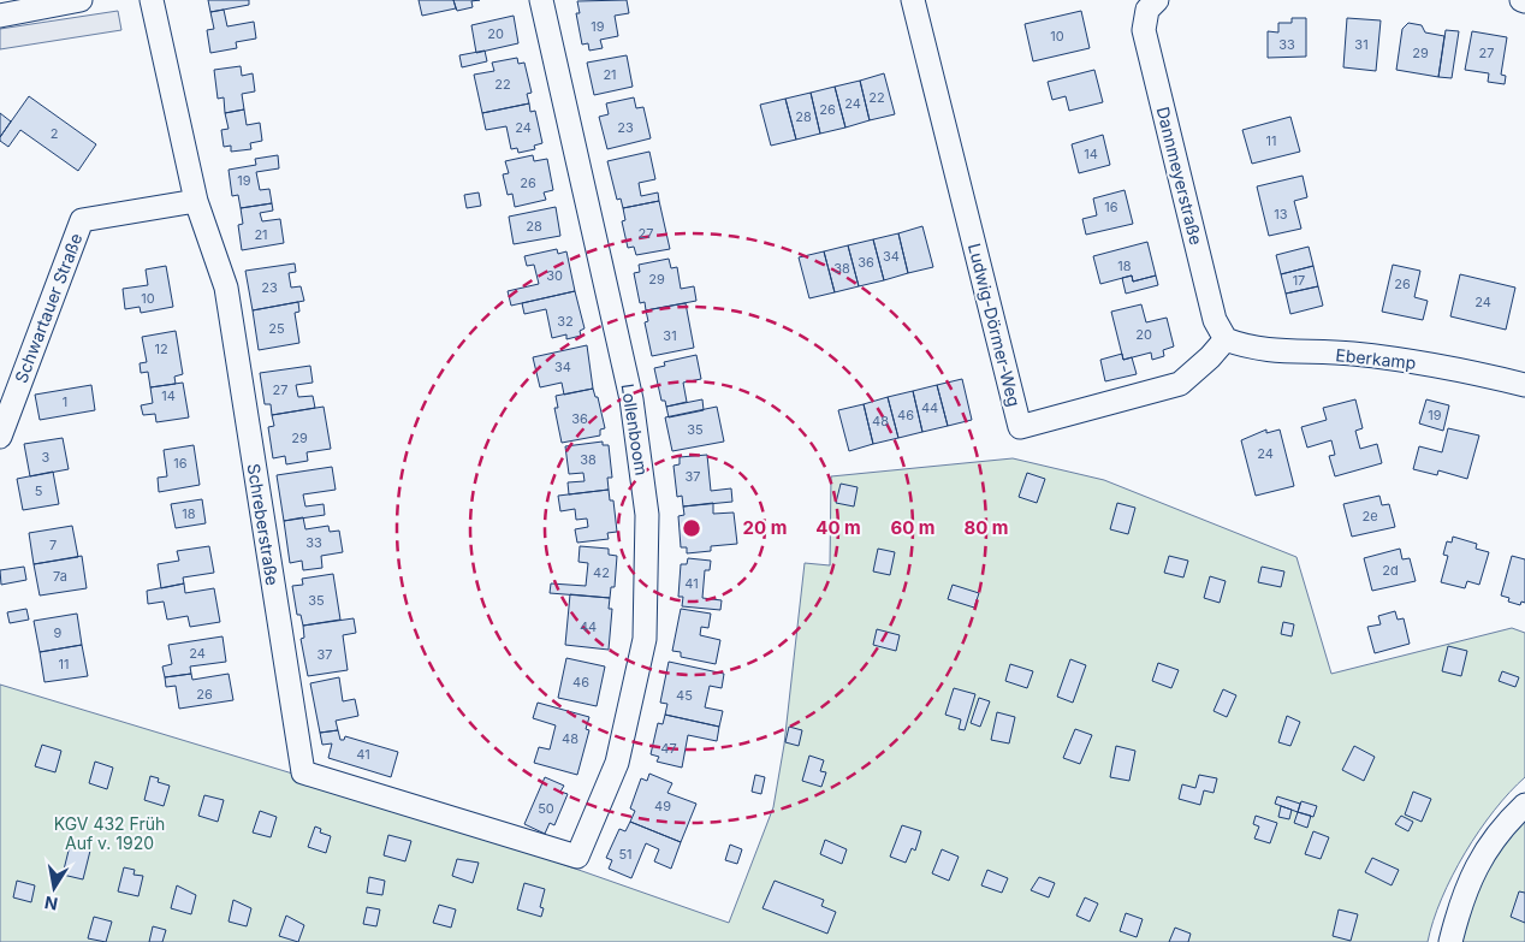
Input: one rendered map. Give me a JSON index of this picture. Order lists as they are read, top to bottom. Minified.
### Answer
{"streets":{"street":["Dannmeyerstraße","Schwartauer Straße","Ludwig-Dörmer-Weg","Eberkamp","Lollenboom","Schreberstraße"]},"crossings":[["Dannmeyerstraße","Ludwig-Dörmer-Weg"],["Dannmeyerstraße","Eberkamp"],["Schwartauer Straße","Schreberstraße"],["Ludwig-Dörmer-Weg","Eberkamp"],["Lollenboom","Schreberstraße"]],"parks":["KGV 432 Früh Auf v. 1920"],"house_numbers":["19","20","10","33","31","29","27","21","22","22","24","26","28","24","23","2","11","14","19","26","16","13","28","27","21","34","36","18","38","30","29","17","26","23","10","24","32","25","20","31","12","34","27","14","1","44","46","19","36","48","35","29","24","3","38","16","37","5","18","2e","33","7","2d","42","7a","41","35","44","9","24","37","11","46","26","45","48","47","41","49","50","51"],"north":"bottom","rings":["20 m","40 m","60 m","80 m"]}
